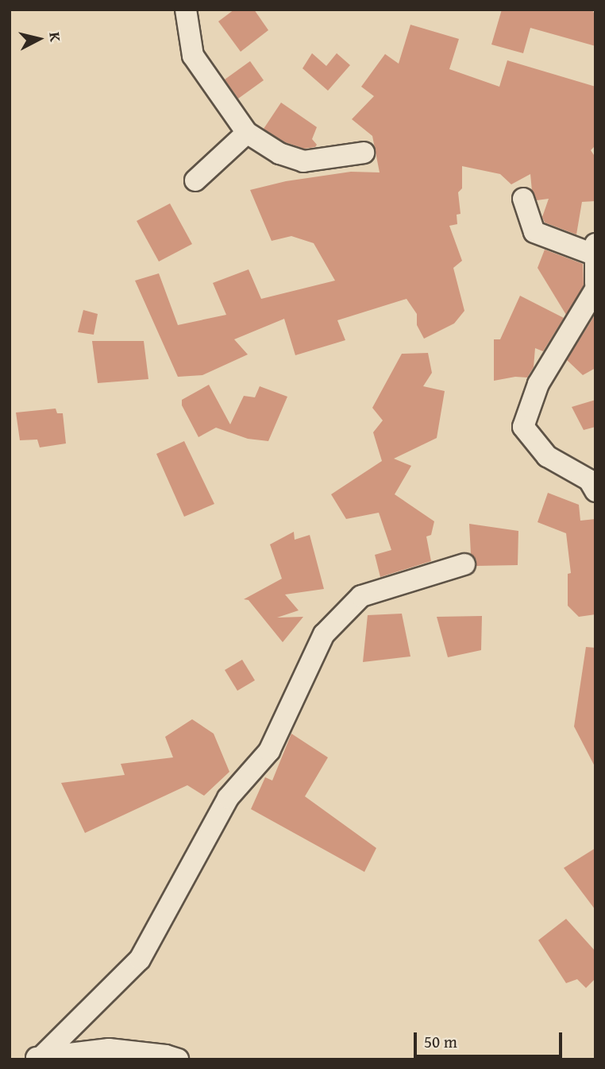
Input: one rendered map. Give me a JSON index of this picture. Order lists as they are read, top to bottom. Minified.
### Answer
{"scale_bar":"50 m","north":"right"}
